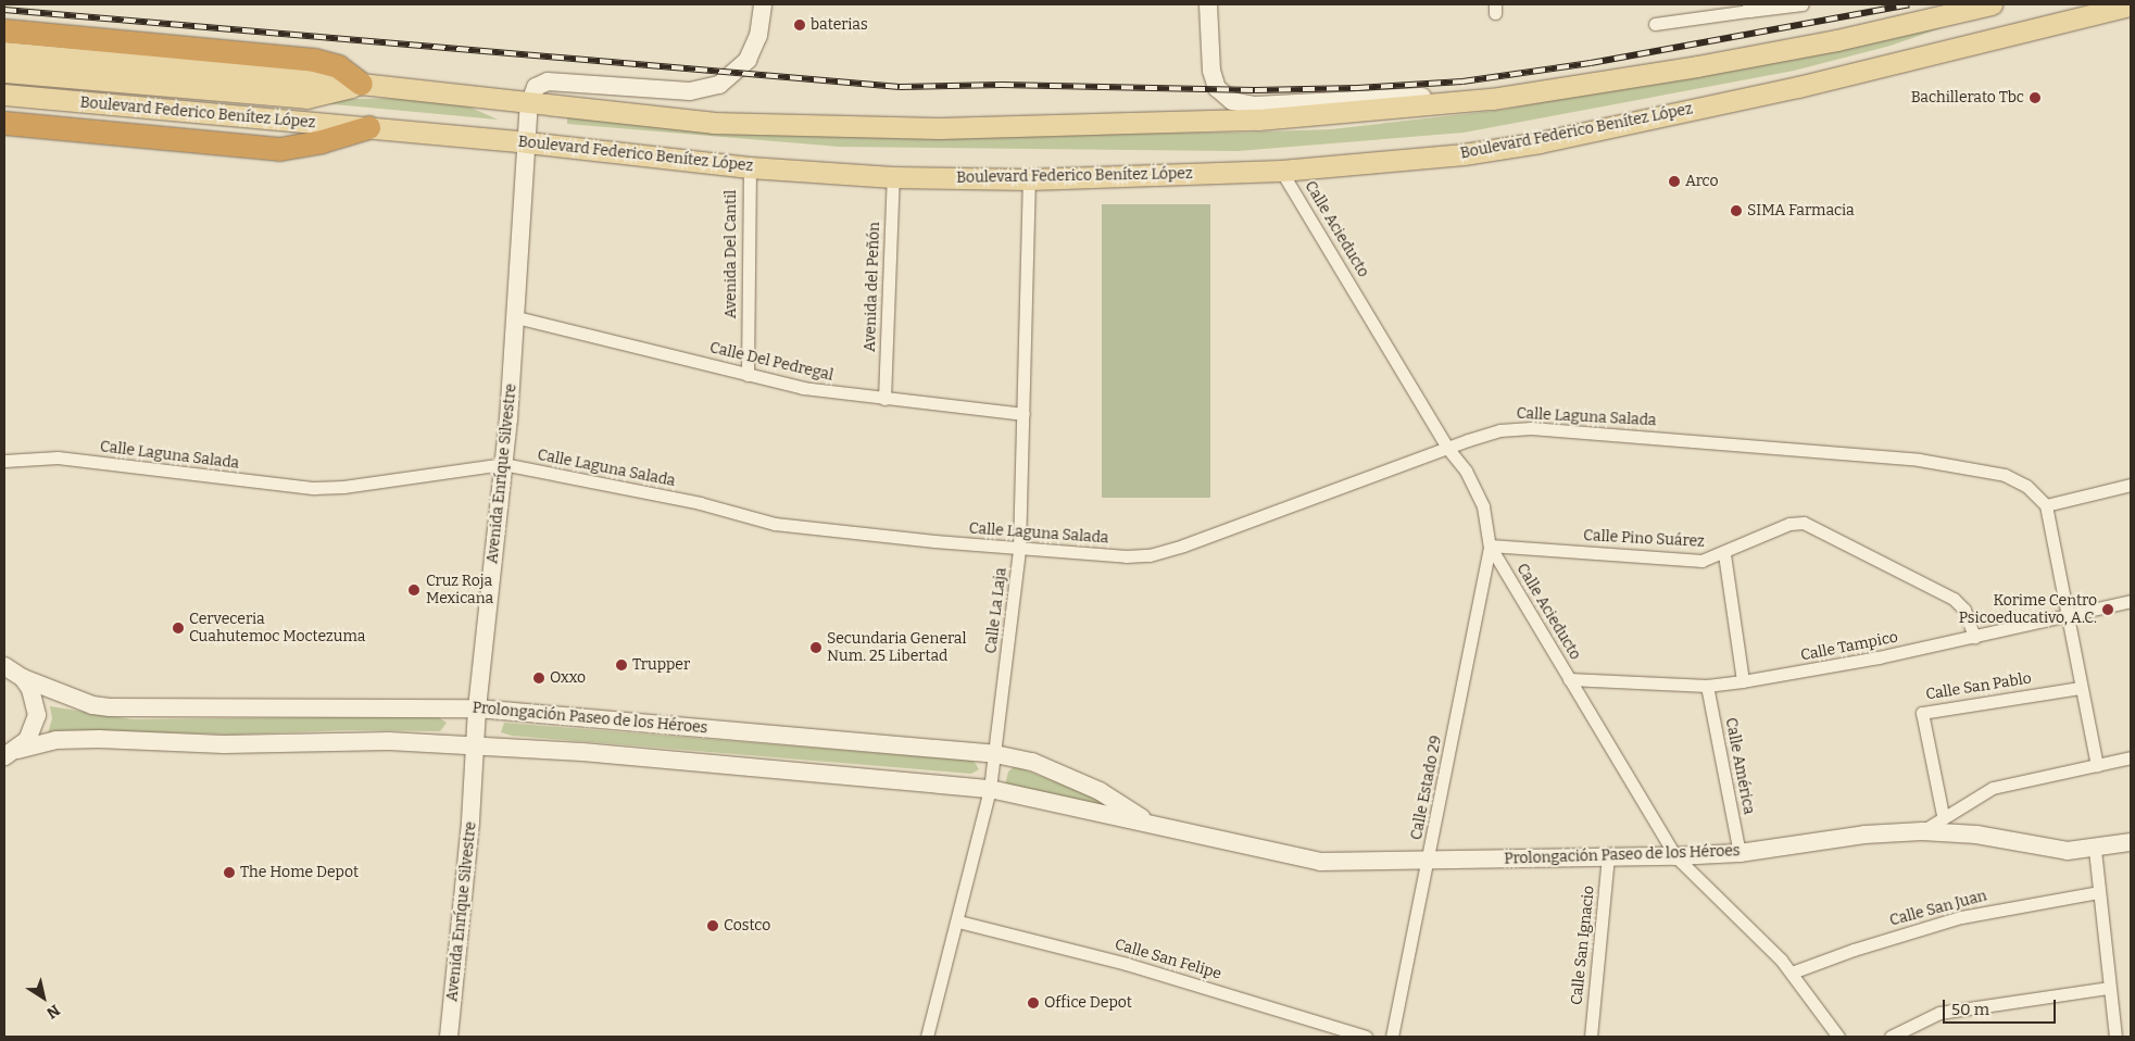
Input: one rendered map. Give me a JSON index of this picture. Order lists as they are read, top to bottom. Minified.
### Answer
{"streets":{"main road":["Boulevard Federico Benítez López"],"street":["Calle Acieducto","Avenida Del Cantil","Avenida del Peñón","Calle Del Pedregal","Calle Laguna Salada","Avenida Enríque Silvestre","Calle Pino Suárez","Calle La Laja","Calle Tampico","Calle San Pablo","Prolongación Paseo de los Héroes","Calle América","Calle Estado 29","Calle San Juan","Calle San Ignacio","Calle San Felipe"]},"crossings":[["Boulevard Federico Benítez López","Calle Acieducto"],["Boulevard Federico Benítez López","Avenida Del Cantil"],["Boulevard Federico Benítez López","Avenida del Peñón"],["Boulevard Federico Benítez López","Avenida Enríque Silvestre"],["Boulevard Federico Benítez López","Calle La Laja"],["Calle Acieducto","Calle Laguna Salada"],["Calle Acieducto","Calle Pino Suárez"],["Calle Acieducto","Calle Tampico"],["Calle Acieducto","Prolongación Paseo de los Héroes"],["Calle Acieducto","Calle Estado 29"],["Calle Acieducto","Calle San Juan"],["Avenida Del Cantil","Calle Del Pedregal"],["Avenida del Peñón","Calle Del Pedregal"],["Calle Del Pedregal","Avenida Enríque Silvestre"],["Calle Del Pedregal","Calle La Laja"],["Calle Laguna Salada","Avenida Enríque Silvestre"],["Calle Laguna Salada","Calle La Laja"],["Avenida Enríque Silvestre","Prolongación Paseo de los Héroes"],["Calle Pino Suárez","Calle Tampico"],["Calle Pino Suárez","Calle Estado 29"],["Calle La Laja","Prolongación Paseo de los Héroes"],["Calle La Laja","Calle San Felipe"],["Calle Tampico","Calle América"],["Prolongación Paseo de los Héroes","Calle América"],["Prolongación Paseo de los Héroes","Calle Estado 29"],["Prolongación Paseo de los Héroes","Calle San Ignacio"]],"places":["baterias","Bachillerato Tbc","Arco","SIMA Farmacia","Cruz Roja Mexicana","Korime Centro Psicoeducativo, A.C.","Cerveceria Cuahutemoc Moctezuma","Secundaria General Num. 25 Libertad","Trupper","Oxxo","The Home Depot","Costco","Office Depot"],"scale_bar":"50 m","north":"bottom right"}
